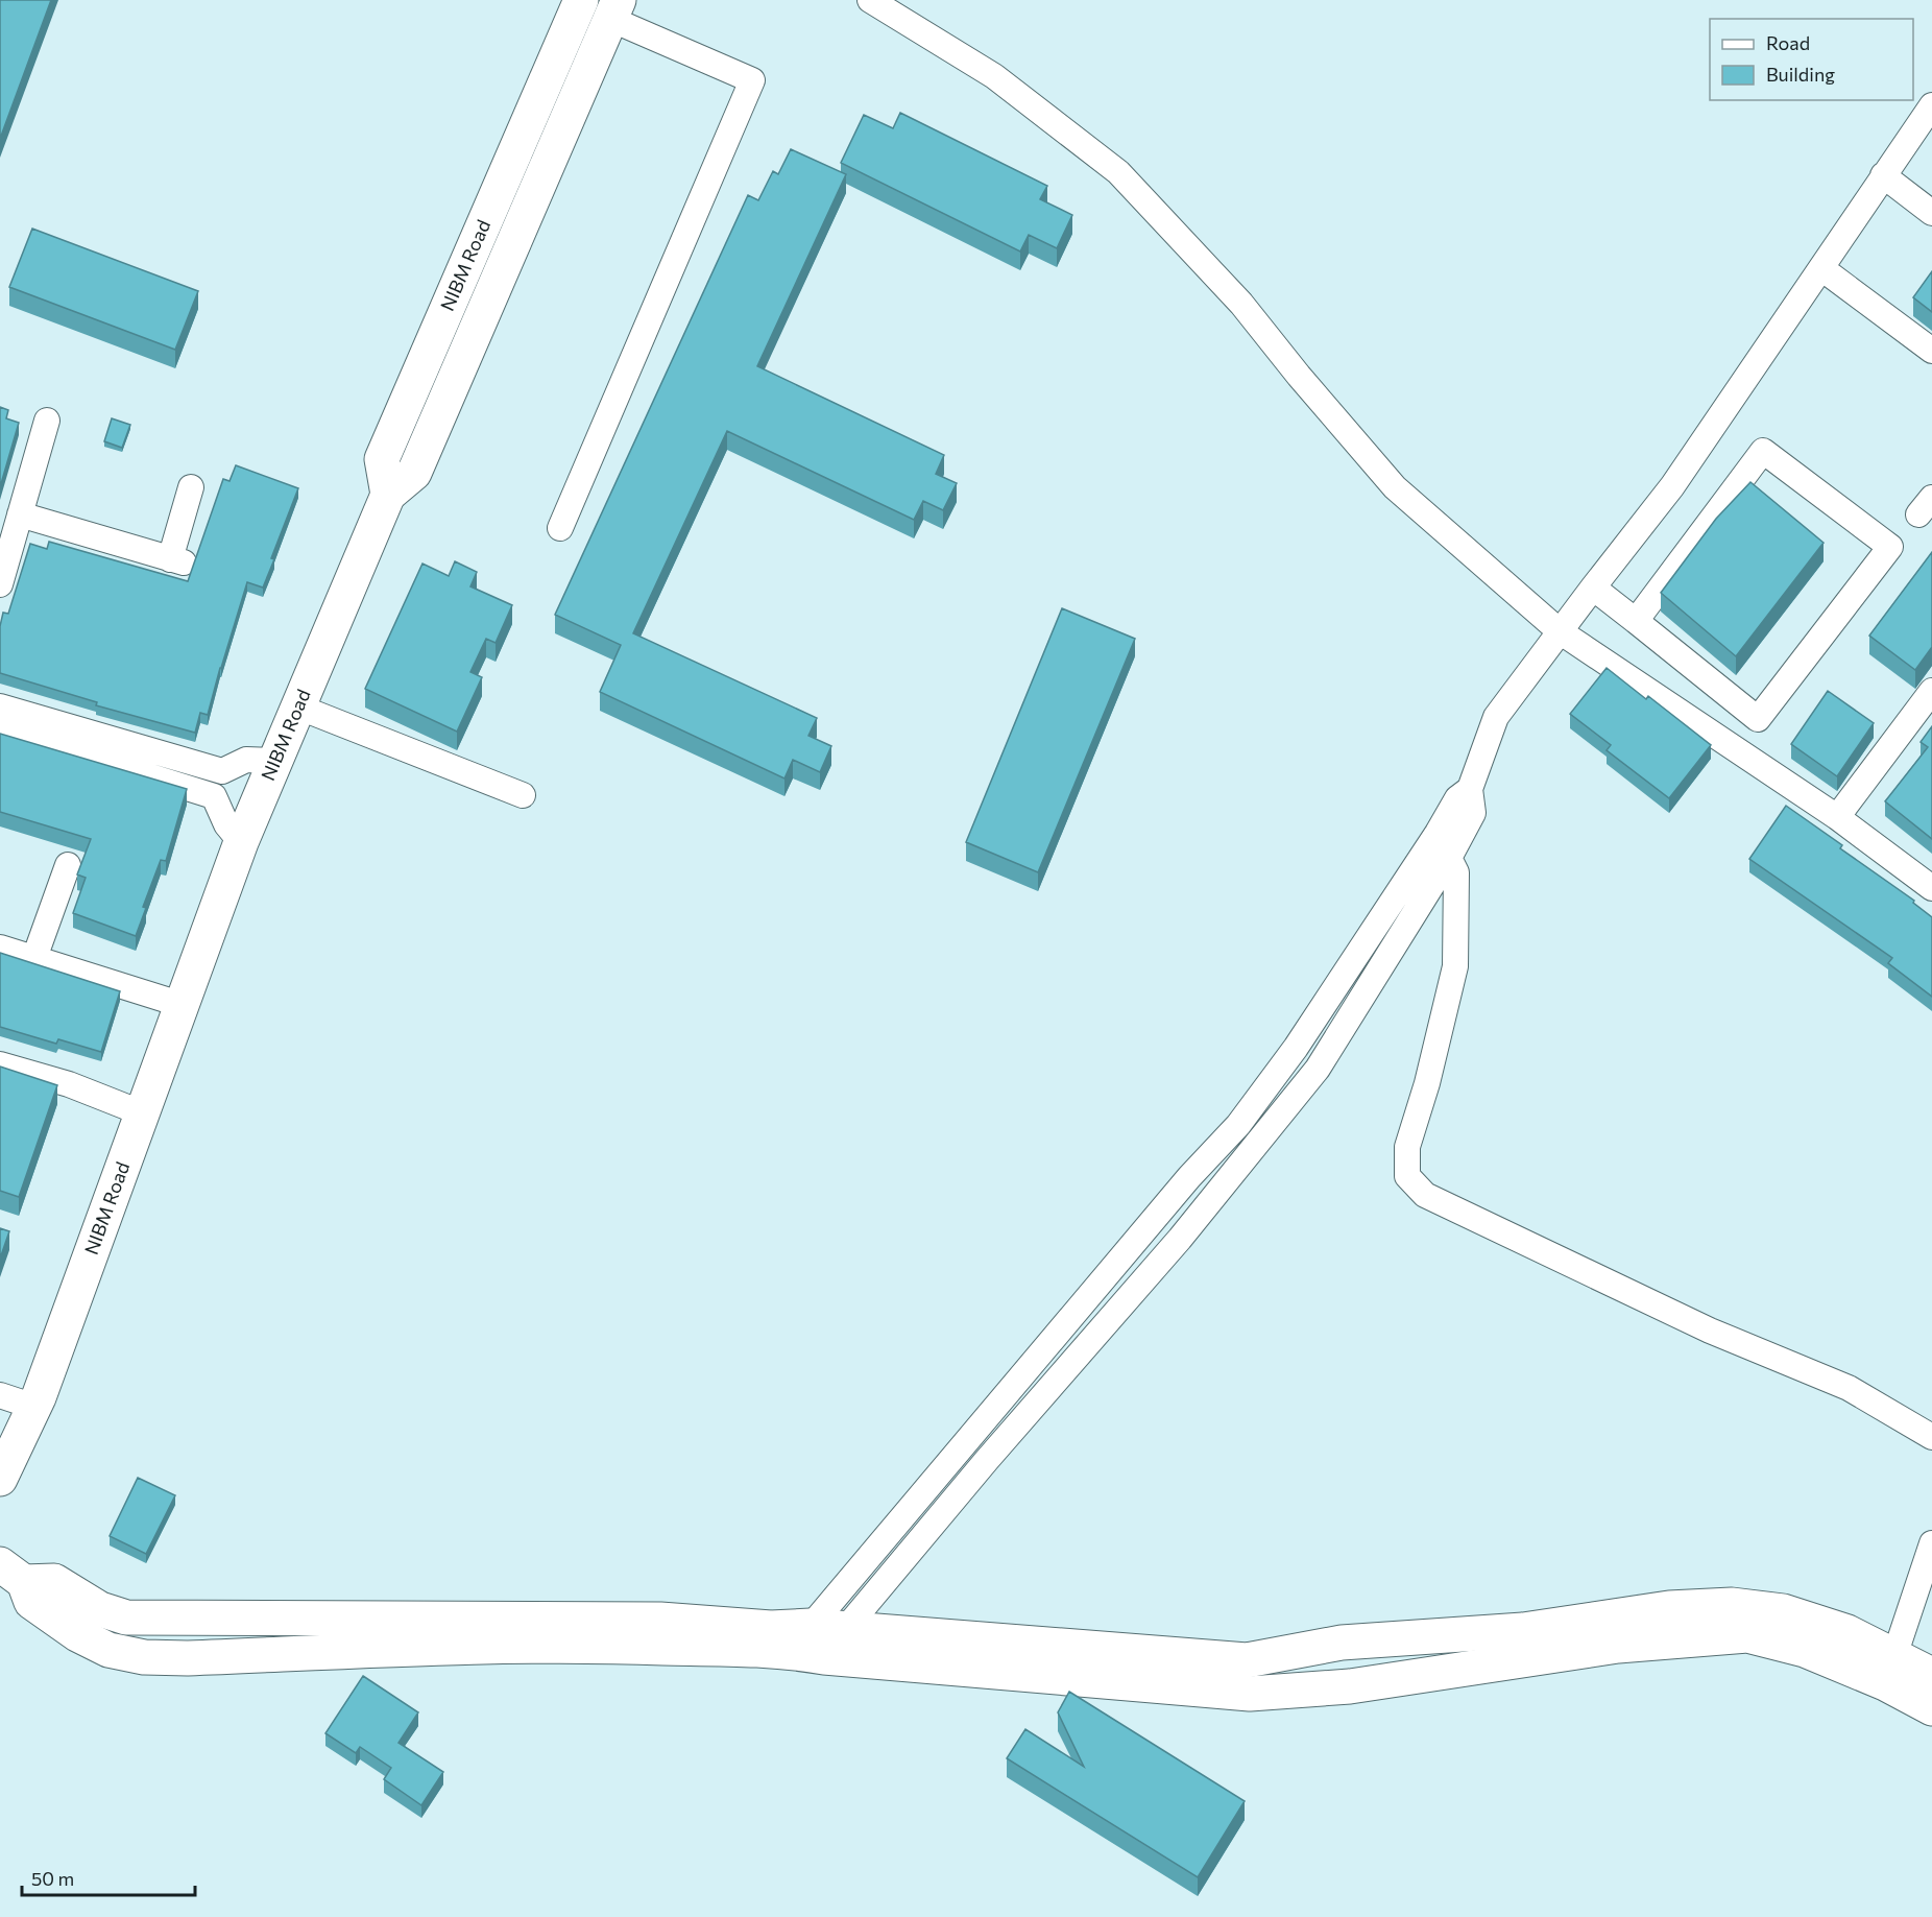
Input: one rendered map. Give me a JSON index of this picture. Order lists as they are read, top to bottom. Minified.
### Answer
{"streets":{"street":["NIBM Road"]},"legend":["Road","Building"],"scale_bar":"50 m"}
